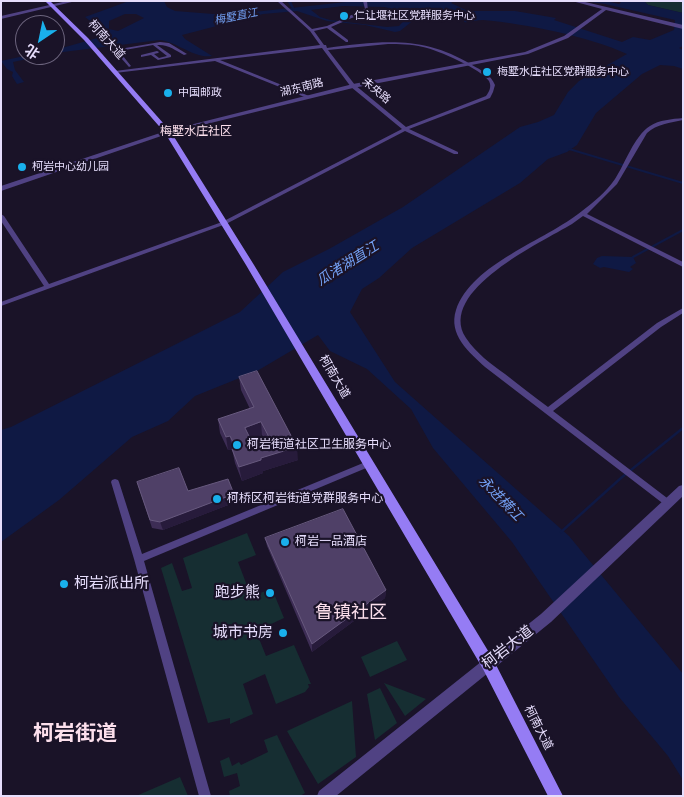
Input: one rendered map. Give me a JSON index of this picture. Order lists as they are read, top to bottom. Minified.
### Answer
{"streets":{"main road":["柯南大道"],"street":["湖东南路","未央路","柯岩大道"]},"crossings":[["柯南大道","湖东南路"],["柯南大道","柯岩大道"],["湖东南路","未央路"]],"districts":["梅墅水庄社区","鲁镇社区","柯岩街道"],"water":["梅墅直江","瓜渚湖直江","永进横江"],"places":["仁让堰社区党群服务中心","梅墅水庄社区党群服务中心","中国邮政","柯岩中心幼儿园","柯岩街道社区卫生服务中心","柯桥区柯岩街道党群服务中心","柯岩一品酒店","柯岩派出所","跑步熊","城市书房"],"north":"bottom left"}
